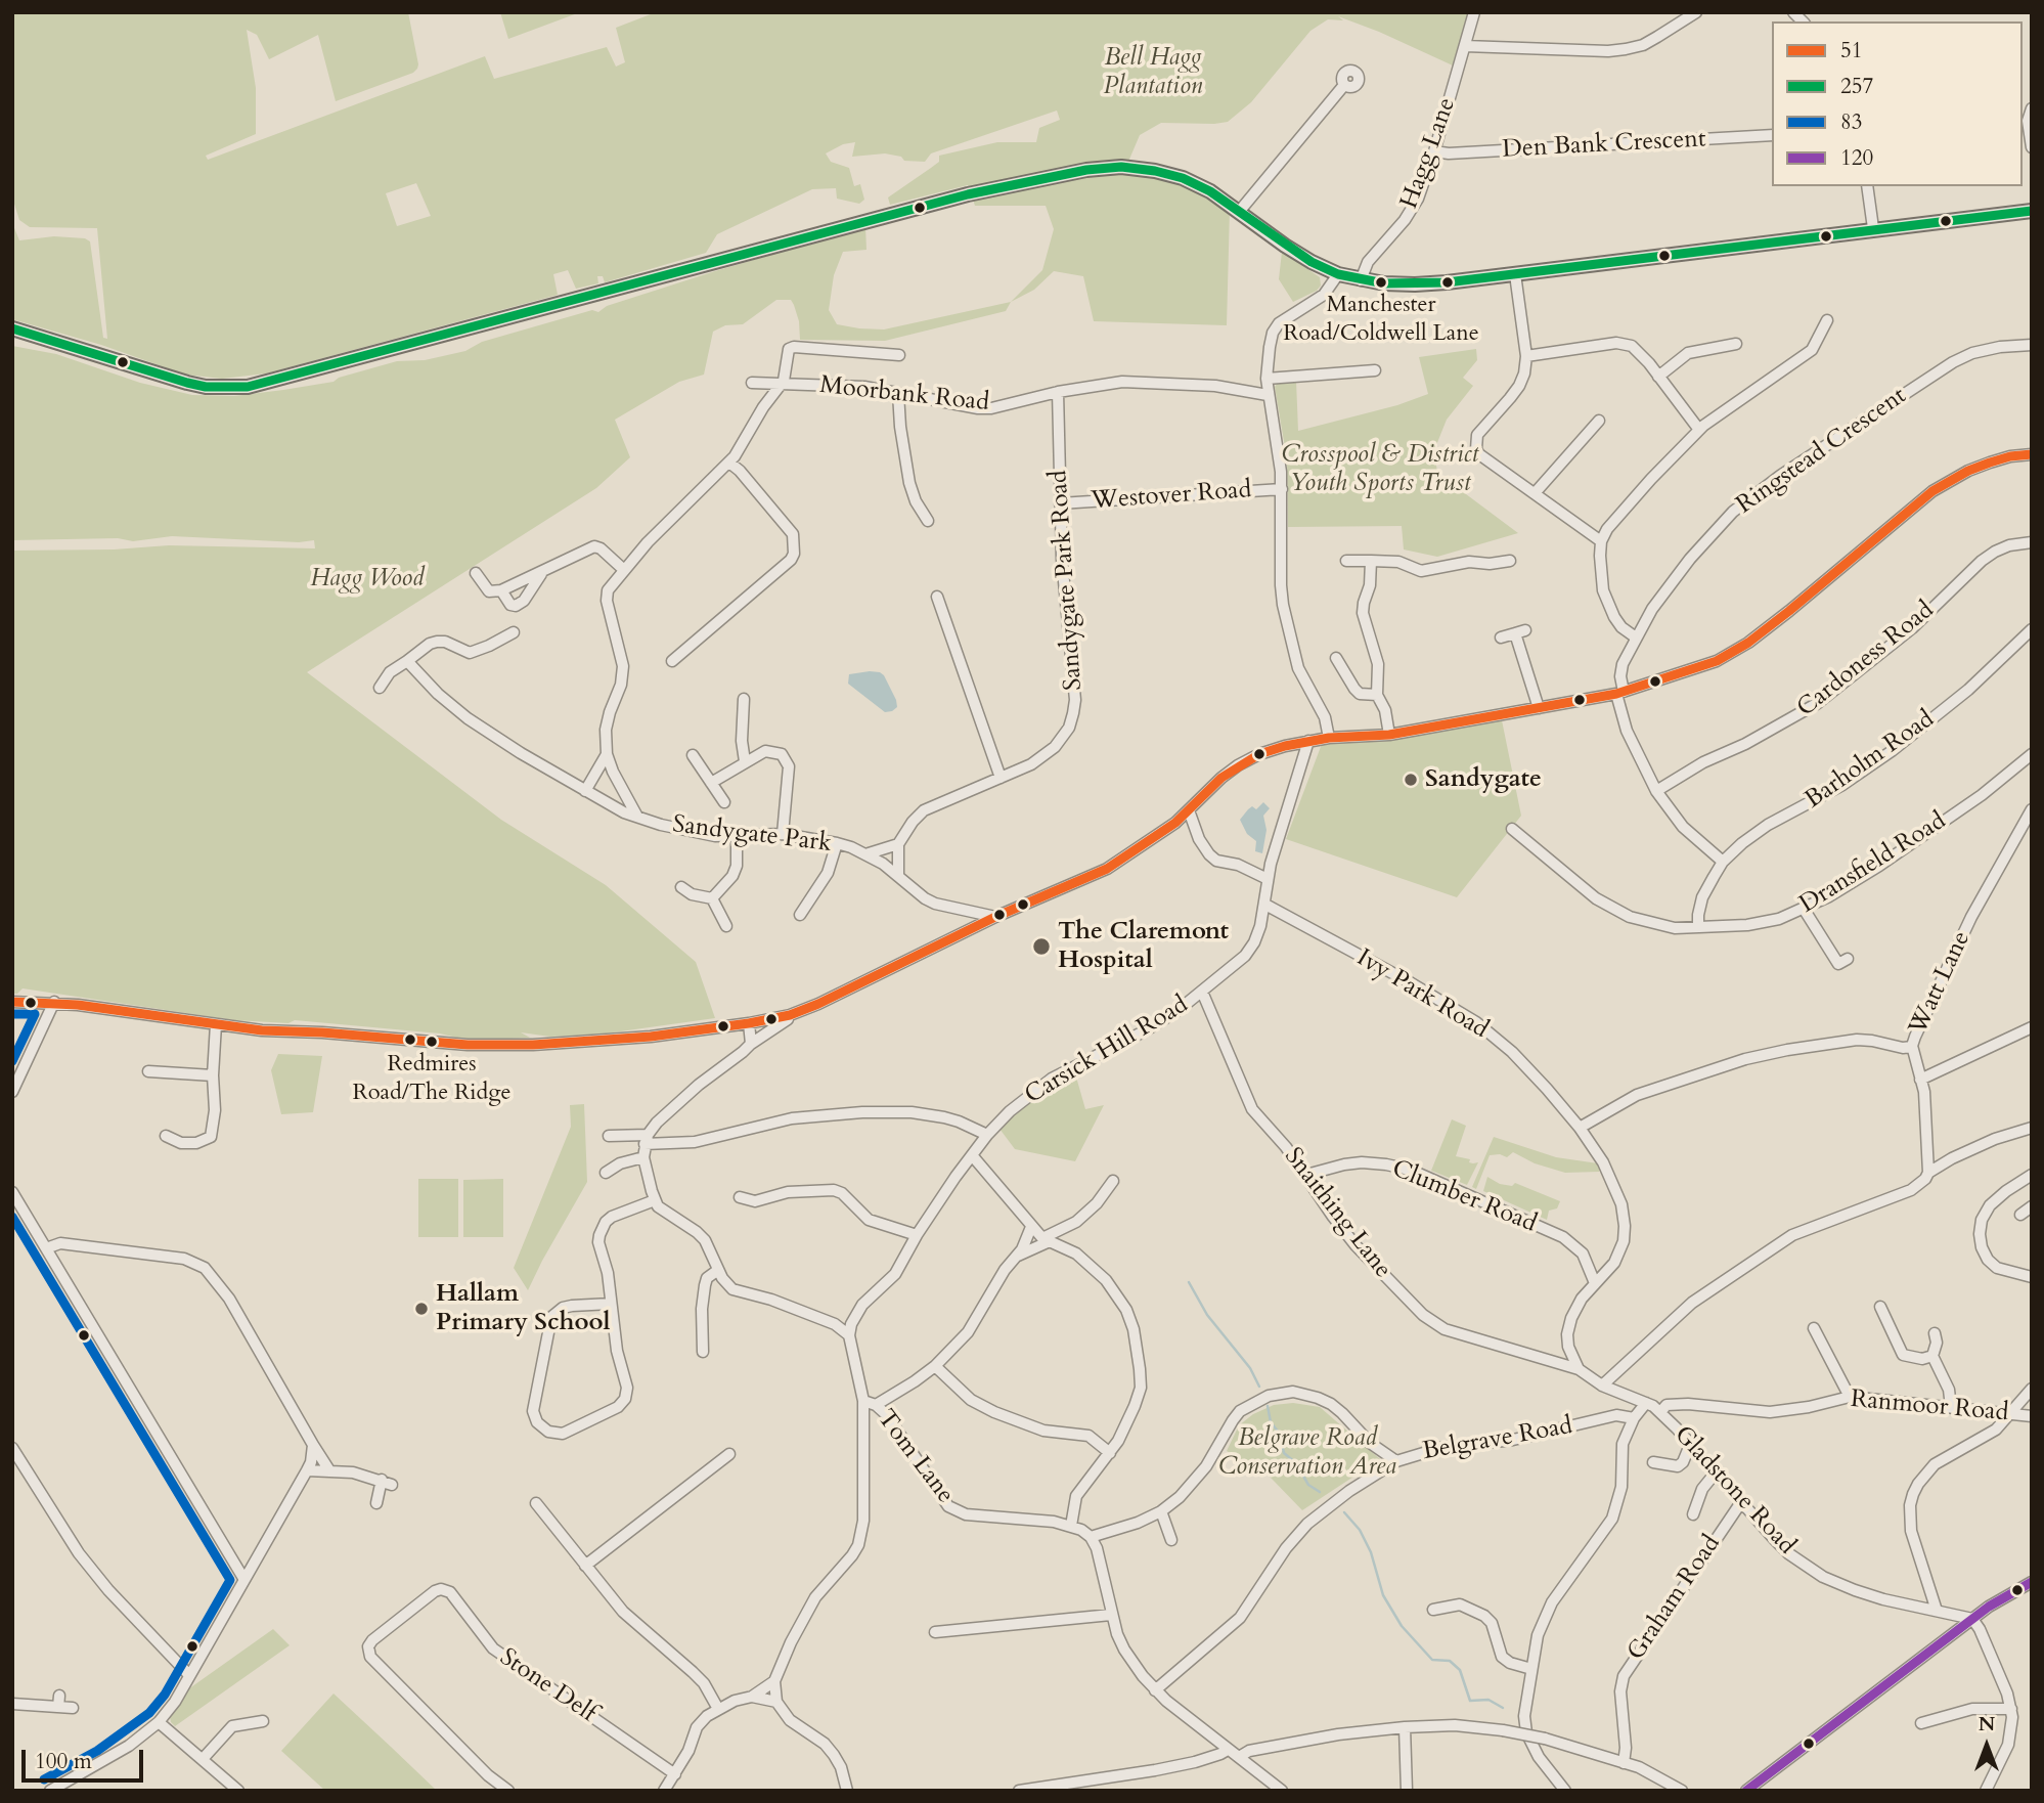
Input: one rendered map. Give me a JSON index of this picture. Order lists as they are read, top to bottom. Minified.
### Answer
{"streets":{"street":["Den Bank Crescent","Hagg Lane","Moorbank Road","Ringstead Crescent","Westover Road","Sandygate Park Road","Cardoness Road","Barholm Road","Sandygate Park","Dransfield Road","Watt Lane","Ivy Park Road","Carsick Hill Road","Clumber Road","Snaithing Lane","Ranmoor Road","Belgrave Road","Tom Lane","Gladstone Road","Graham Road","Stone Delf"]},"crossings":[["Den Bank Crescent","Hagg Lane"],["Moorbank Road","Sandygate Park Road"],["Westover Road","Sandygate Park Road"],["Barholm Road","Dransfield Road"],["Ivy Park Road","Carsick Hill Road"],["Ivy Park Road","Clumber Road"],["Ivy Park Road","Snaithing Lane"],["Carsick Hill Road","Snaithing Lane"],["Carsick Hill Road","Tom Lane"],["Clumber Road","Snaithing Lane"],["Snaithing Lane","Ranmoor Road"],["Snaithing Lane","Gladstone Road"],["Ranmoor Road","Gladstone Road"],["Gladstone Road","Graham Road"]],"parks":["Bell Hagg Plantation","Crosspool & District Youth Sports Trust","Hagg Wood","Belgrave Road Conservation Area"],"places":["Manchester Road/Coldwell Lane","Sandygate","The Claremont Hospital","Redmires Road/The Ridge","Hallam Primary School"],"lines":["transit line 257","transit line 51","transit line 83","transit line 120"],"legend":["51","257","83","120"],"scale_bar":"100 m","north":"top"}
